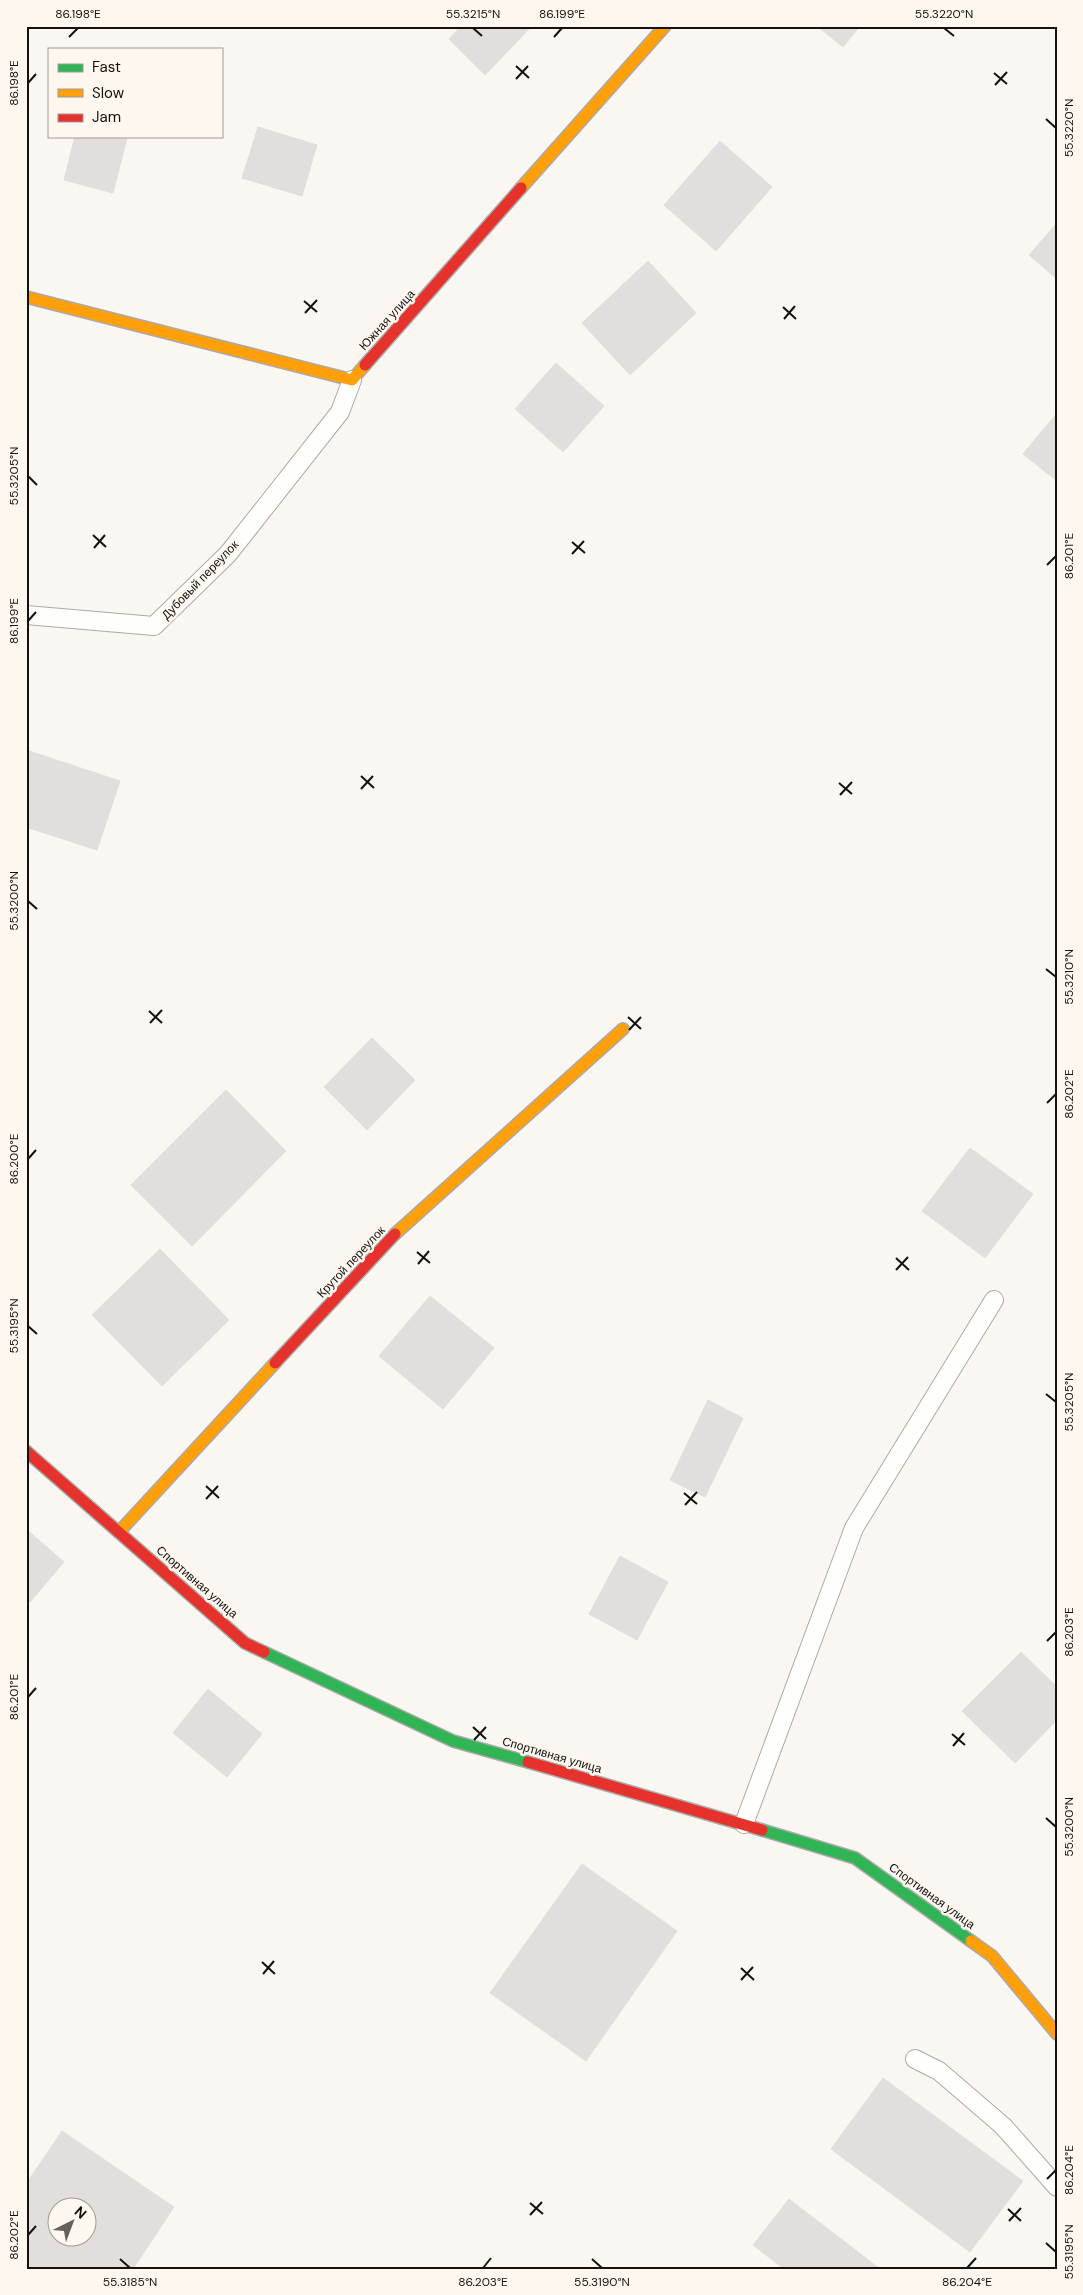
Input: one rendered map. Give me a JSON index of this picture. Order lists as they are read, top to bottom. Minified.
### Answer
{"streets":{"street":["Южная улица","Крутой переулок","Спортивная улица"],"lane":["Дубовый переулок"]},"crossings":[["Южная улица","Дубовый переулок"],["Крутой переулок","Спортивная улица"]],"legend":["Fast","Slow","Jam"],"north":"top right","coordinates":["86.198°E","55.3215°N","86.199°E","55.3220°N","55.3205°N","86.201°E","55.3200°N","55.3210°N","86.202°E","86.200°E","55.3195°N","86.203°E","86.204°E","55.3185°N","55.3190°N"]}
